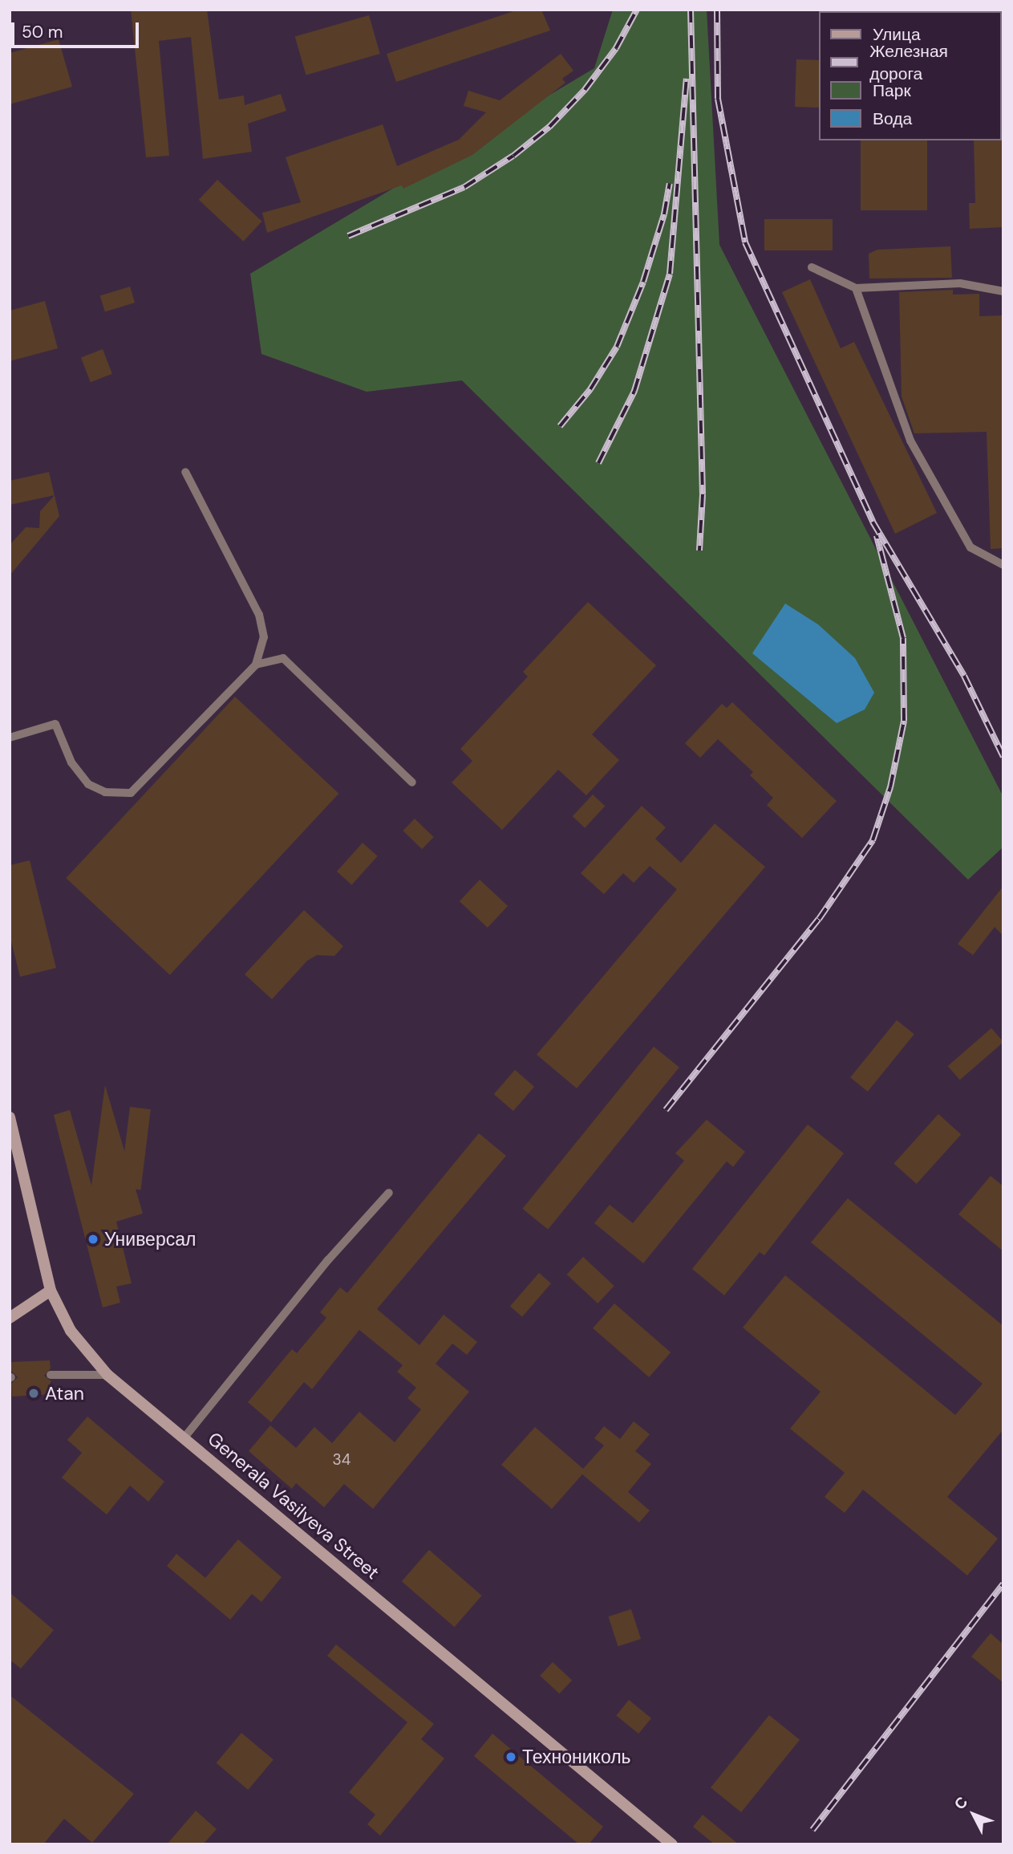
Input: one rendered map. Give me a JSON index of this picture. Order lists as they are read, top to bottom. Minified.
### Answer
{"streets":{"main road":["Generala Vasilyeva Street"]},"places":["Универсал","Atan","Технониколь"],"house_numbers":["34"],"legend":["Улица","Железная дорога","Парк","Вода"],"scale_bar":"50 m","north":"top left"}
